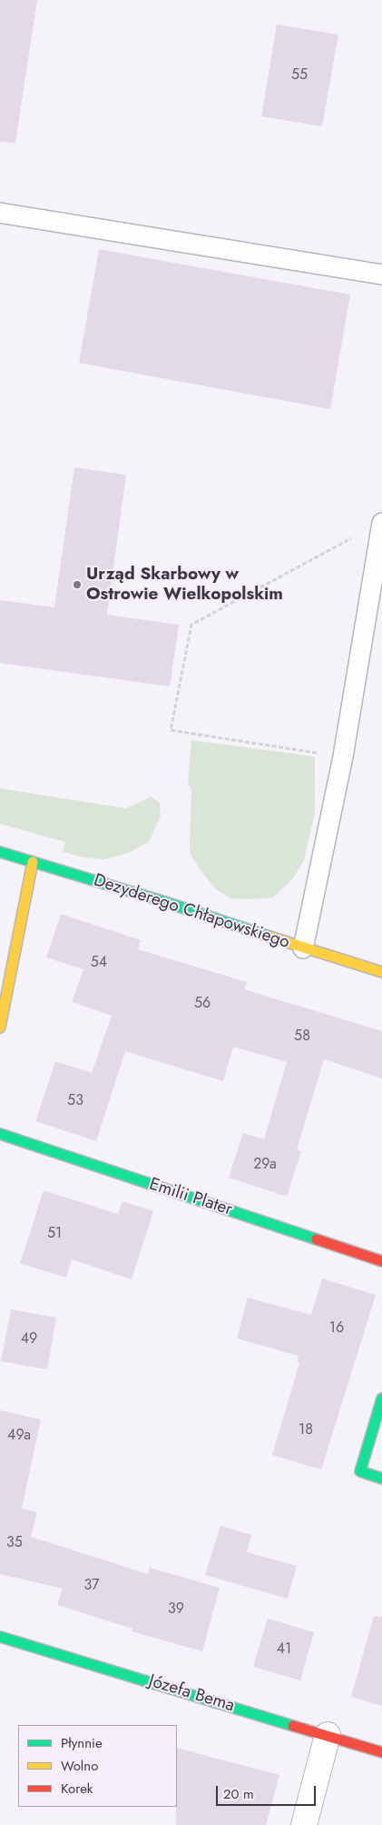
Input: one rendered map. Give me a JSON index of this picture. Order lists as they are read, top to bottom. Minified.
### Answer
{"streets":{"street":["Dezyderego Chłapowskiego","Emilii Plater","Józefa Bema"]},"places":["Urząd Skarbowy w Ostrowie Wielkopolskim"],"house_numbers":["55","54","56","58","53","29a","51","16","49","18","49a","35","37","39","41"],"legend":["Płynnie","Wolno","Korek"],"scale_bar":"20 m"}
